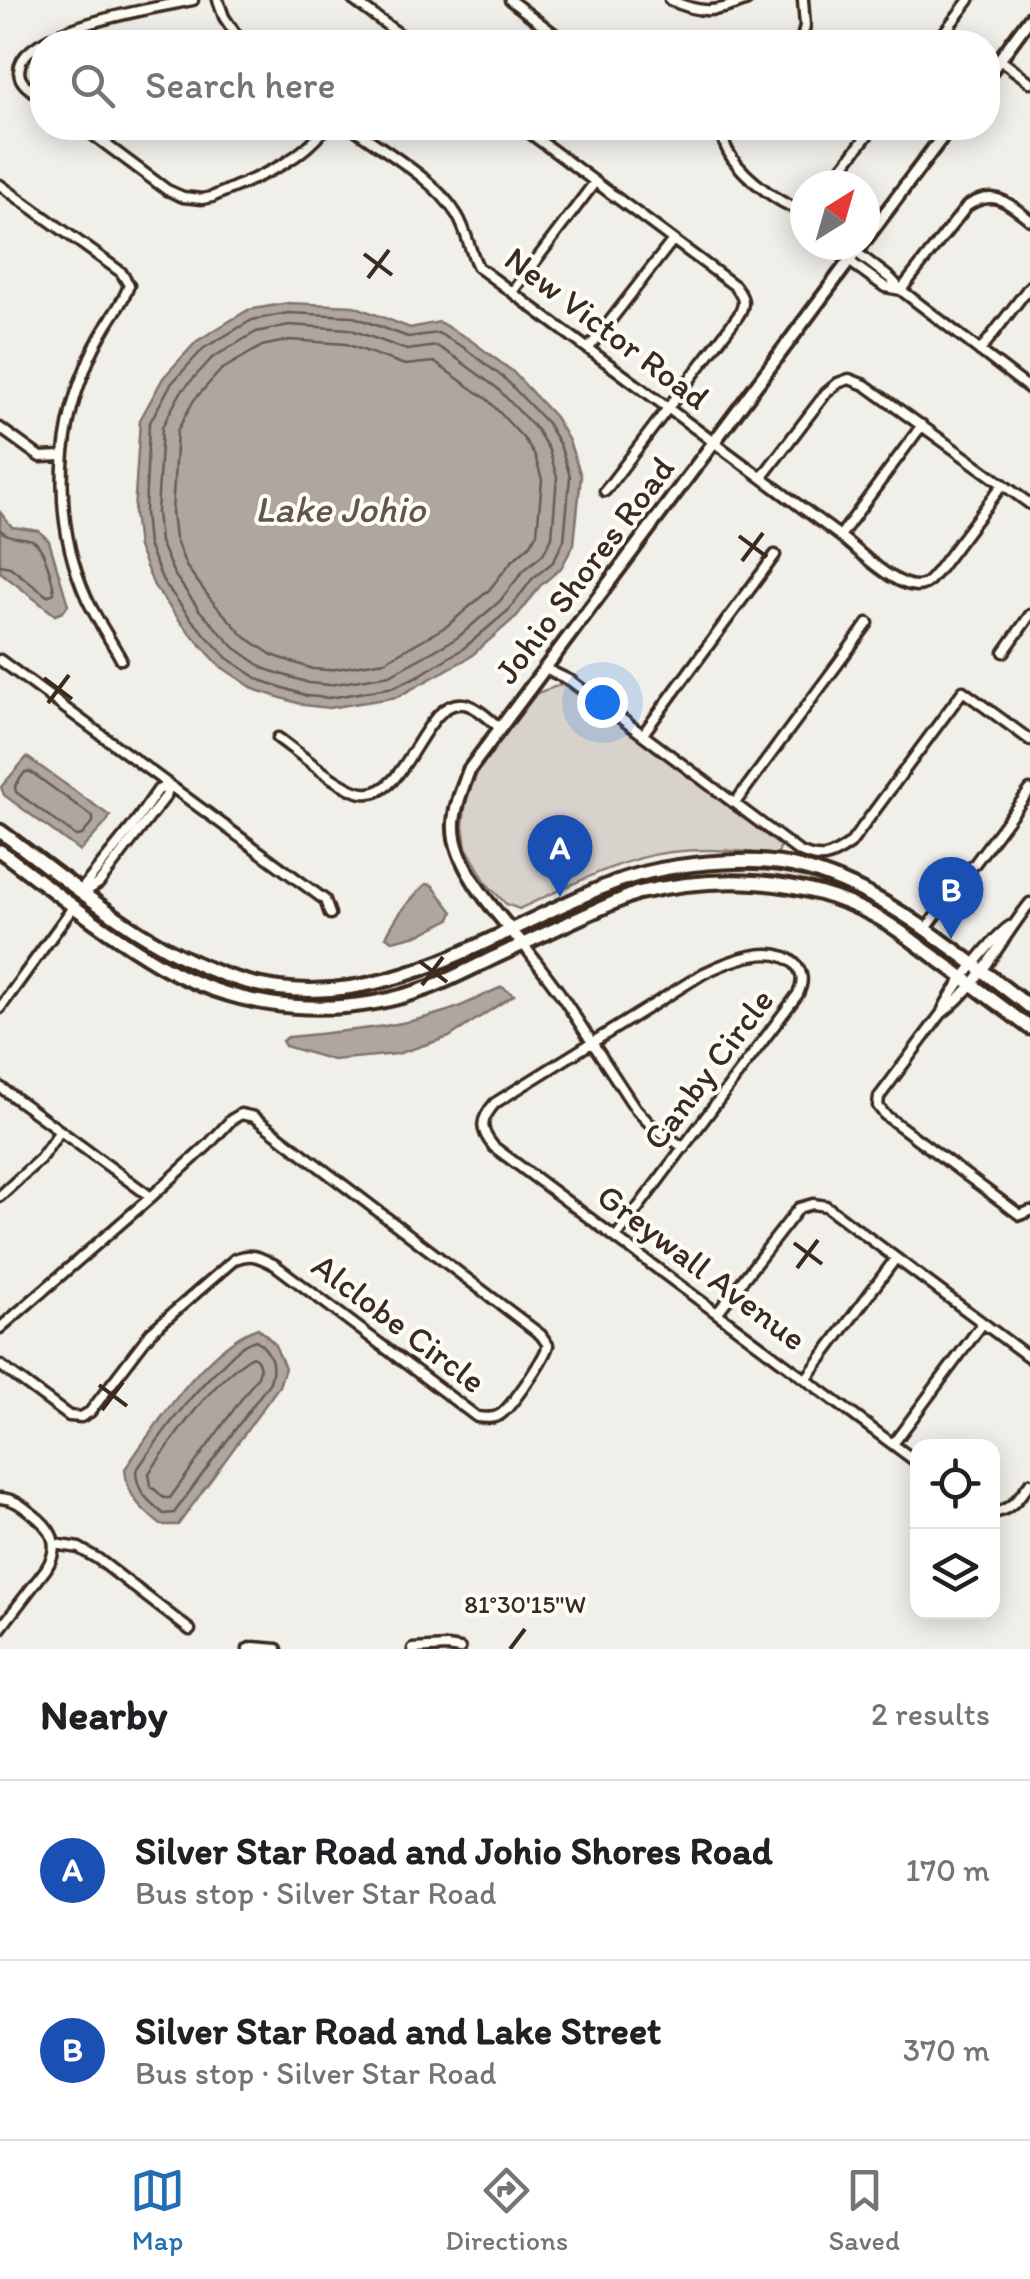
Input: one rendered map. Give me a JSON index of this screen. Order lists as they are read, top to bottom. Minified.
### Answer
{"streets":{"street":["New Victor Road","Johio Shores Road","Canby Circle","Greywall Avenue","Alclobe Circle"]},"crossings":[["New Victor Road","Johio Shores Road"],["Canby Circle","Greywall Avenue"]],"water":["Lake Johio"],"north":"top right","page":{"search":"Search here","pins":["A","B"],"heading":["Nearby","2 results"],"list":[{"mark":"A","name":"Silver Star Road and Johio Shores Road","note":"Bus stop · Silver Star Road","value":"170 m"},{"mark":"B","name":"Silver Star Road and Lake Street","note":"Bus stop · Silver Star Road","value":"370 m"}],"nav":["Map","Directions","Saved"]},"coordinates":["81°30'15\"W"]}
